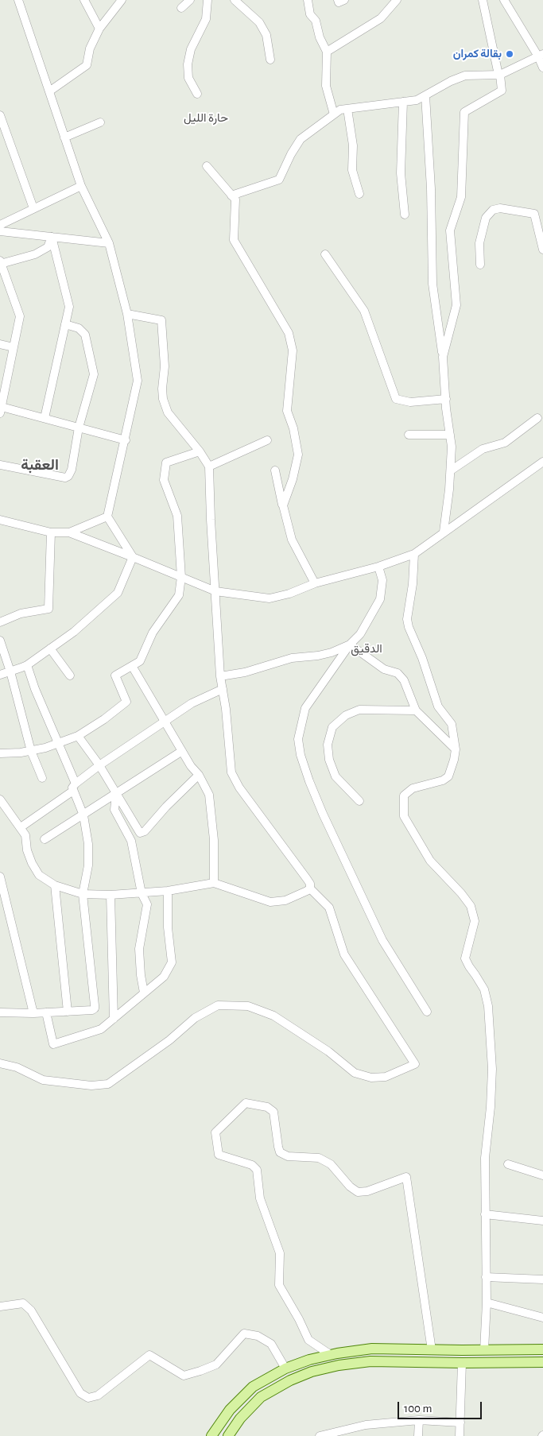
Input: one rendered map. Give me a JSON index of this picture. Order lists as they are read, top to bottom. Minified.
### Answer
{"districts":["حارة الليل","العقبة","الدقيق"],"places":["بقالة كمران"],"scale_bar":"100 m"}
